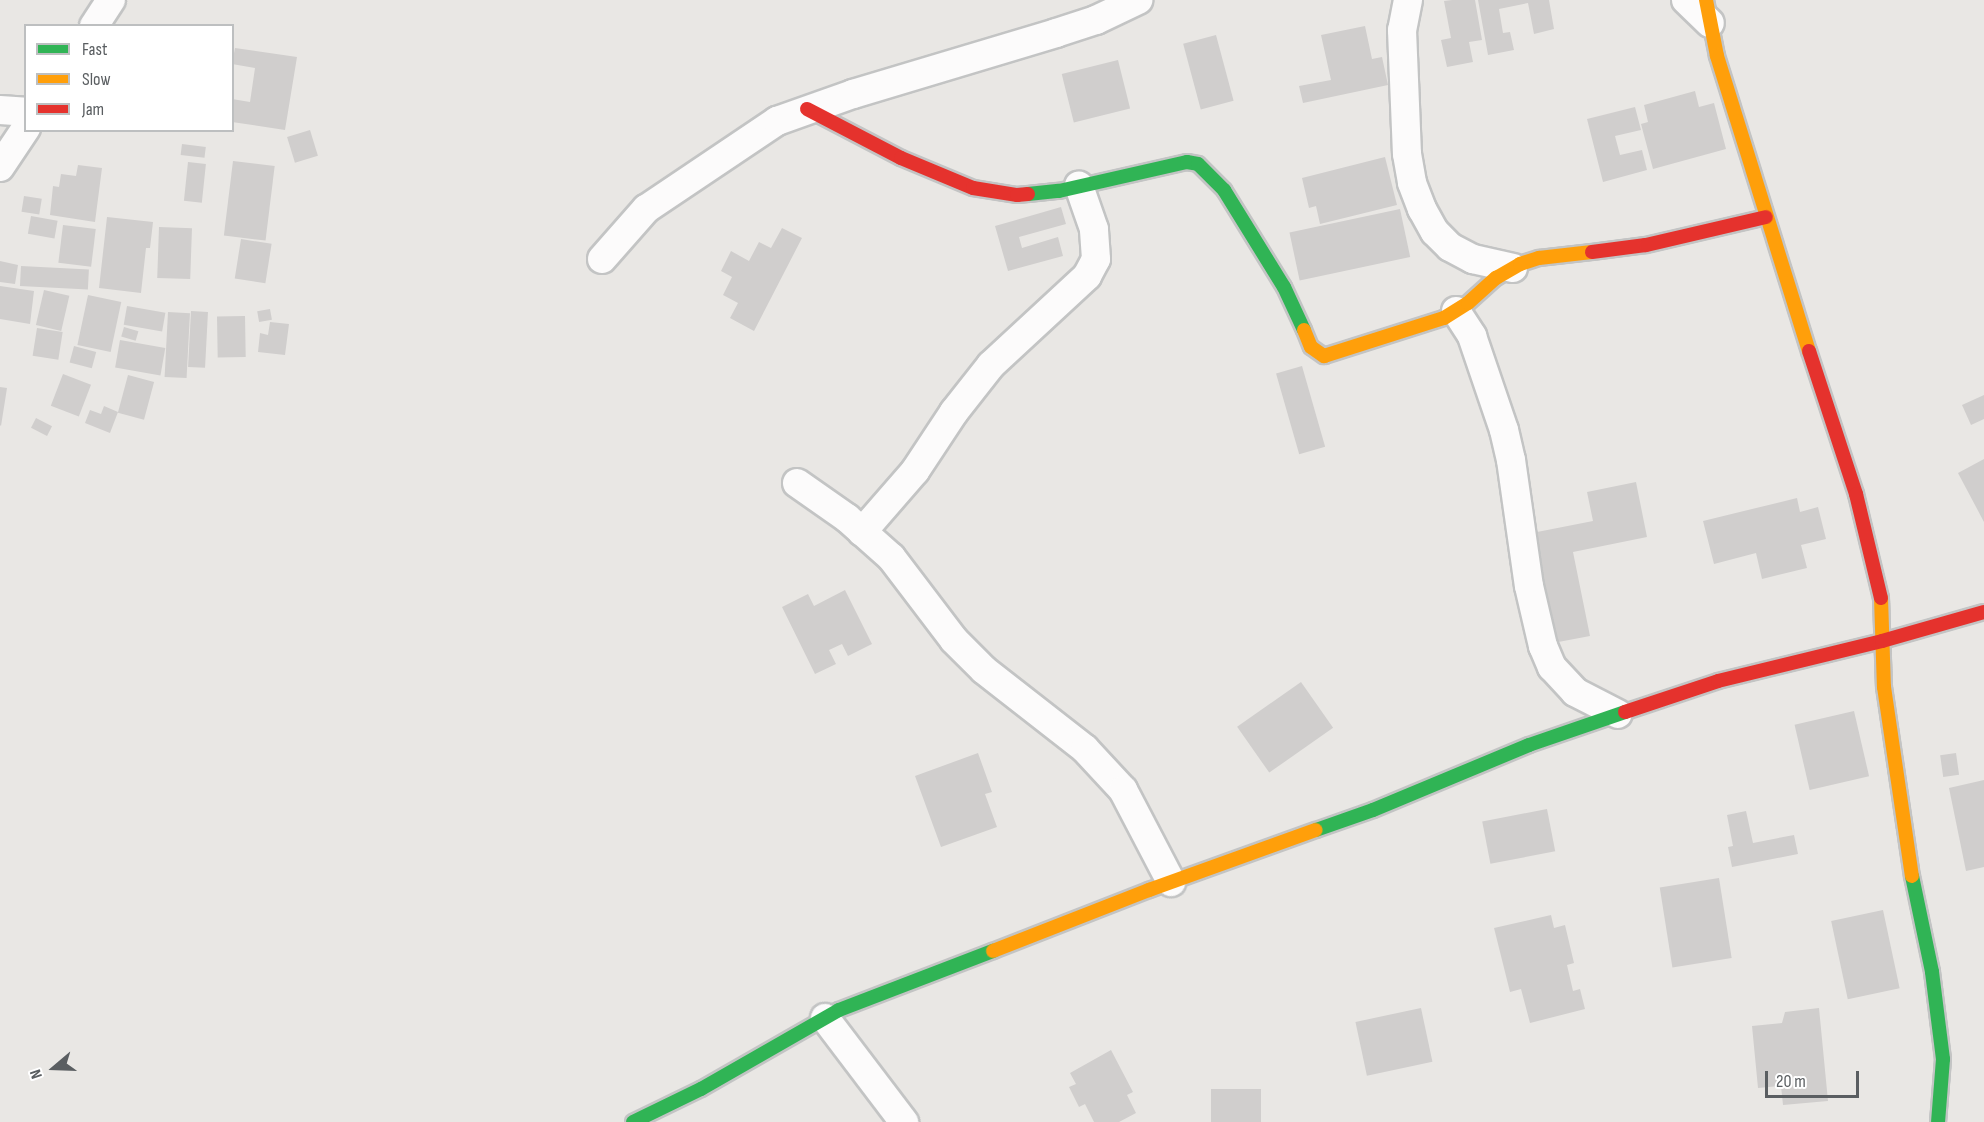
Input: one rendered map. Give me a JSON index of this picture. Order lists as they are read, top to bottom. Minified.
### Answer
{"legend":["Fast","Slow","Jam"],"scale_bar":"20 m","north":"left"}
